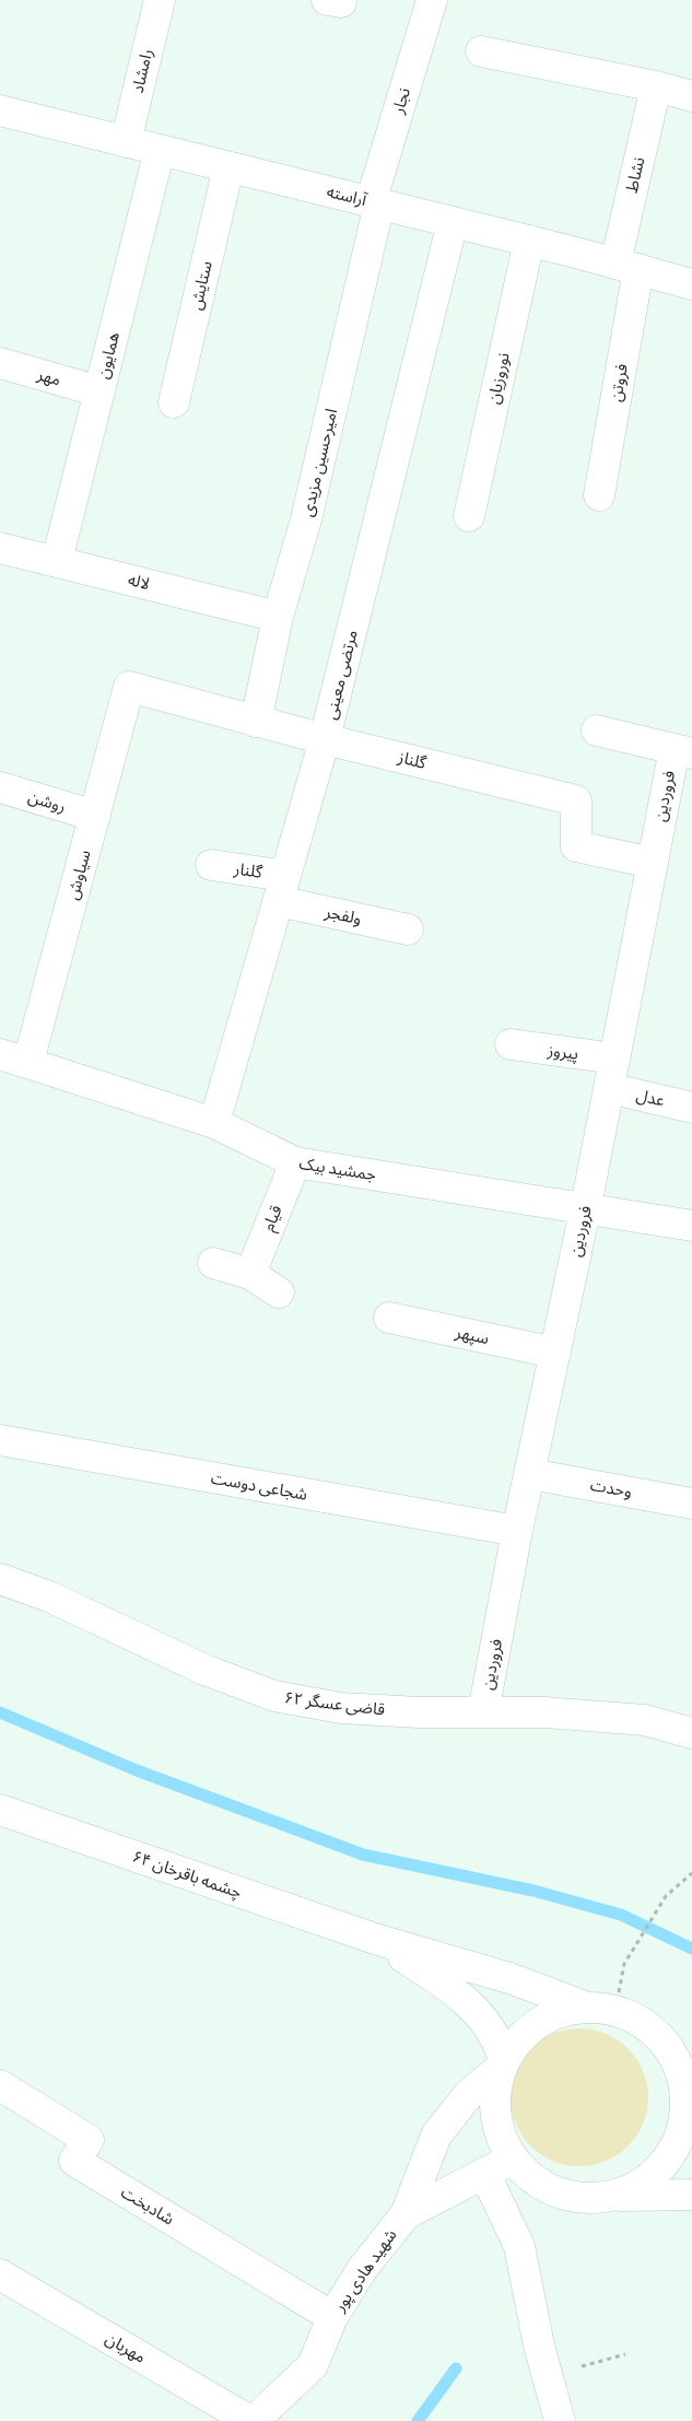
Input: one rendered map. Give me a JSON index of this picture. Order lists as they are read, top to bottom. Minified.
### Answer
{"streets":{"street":["رامشاد","نجار","نشاط","آراسته","ستایش","همایون","مهر","نوروزیان","فروتن","امیرحسین مزیدی","لاله","مرتضی معینی","گلناز","فروردین","روشن","گلنار","سیاوش","ولفجر","پیروز","عدل","جمشید بیک","قیام","سپهر","شجاعی دوست","وحدت","قاضی عسگر ۶۲","چشمه باقرخان ۶۴","شادبخت","شهید هادی پور","مهربان"]},"crossings":[["رامشاد","آراسته"],["نجار","آراسته"],["نجار","امیرحسین مزیدی"],["نشاط","آراسته"],["نشاط","فروتن"],["آراسته","ستایش"],["آراسته","همایون"],["آراسته","نوروزیان"],["آراسته","فروتن"],["آراسته","امیرحسین مزیدی"],["آراسته","مرتضی معینی"],["همایون","مهر"],["همایون","لاله"],["امیرحسین مزیدی","لاله"],["امیرحسین مزیدی","گلناز"],["مرتضی معینی","گلناز"],["مرتضی معینی","گلنار"],["مرتضی معینی","ولفجر"],["مرتضی معینی","جمشید بیک"],["گلناز","فروردین"],["گلناز","سیاوش"],["فروردین","پیروز"],["فروردین","عدل"],["فروردین","جمشید بیک"],["فروردین","سپهر"],["فروردین","شجاعی دوست"],["فروردین","وحدت"],["فروردین","قاضی عسگر ۶۲"],["روشن","سیاوش"],["گلنار","ولفجر"],["سیاوش","جمشید بیک"],["جمشید بیک","قیام"],["شادبخت","شهید هادی پور"],["شهید هادی پور","مهربان"]]}
